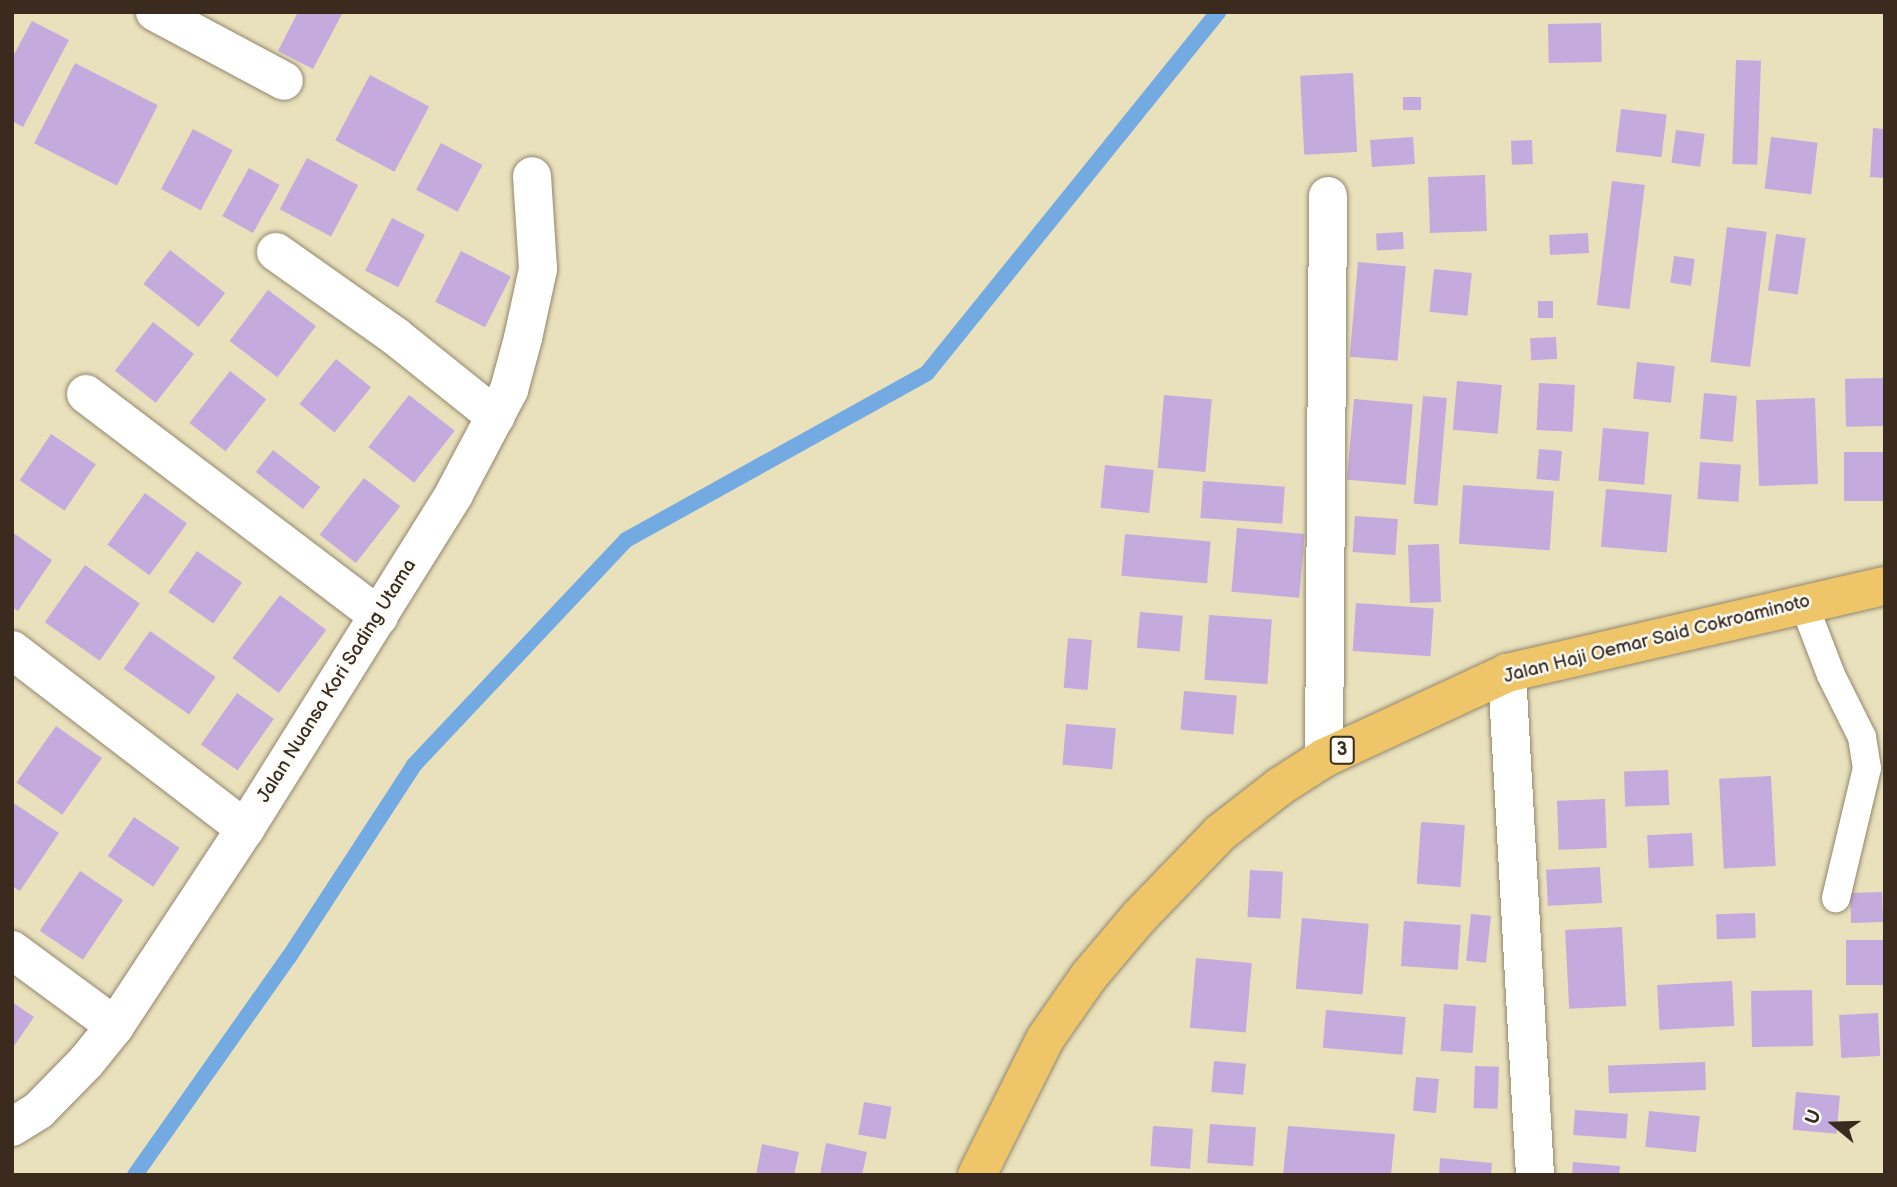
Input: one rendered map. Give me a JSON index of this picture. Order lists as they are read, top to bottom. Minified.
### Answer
{"streets":{"highway":["Jalan Haji Oemar Said Cokroaminoto","3"],"street":["Jalan Nuansa Kori Sading Utama"]},"north":"left"}
